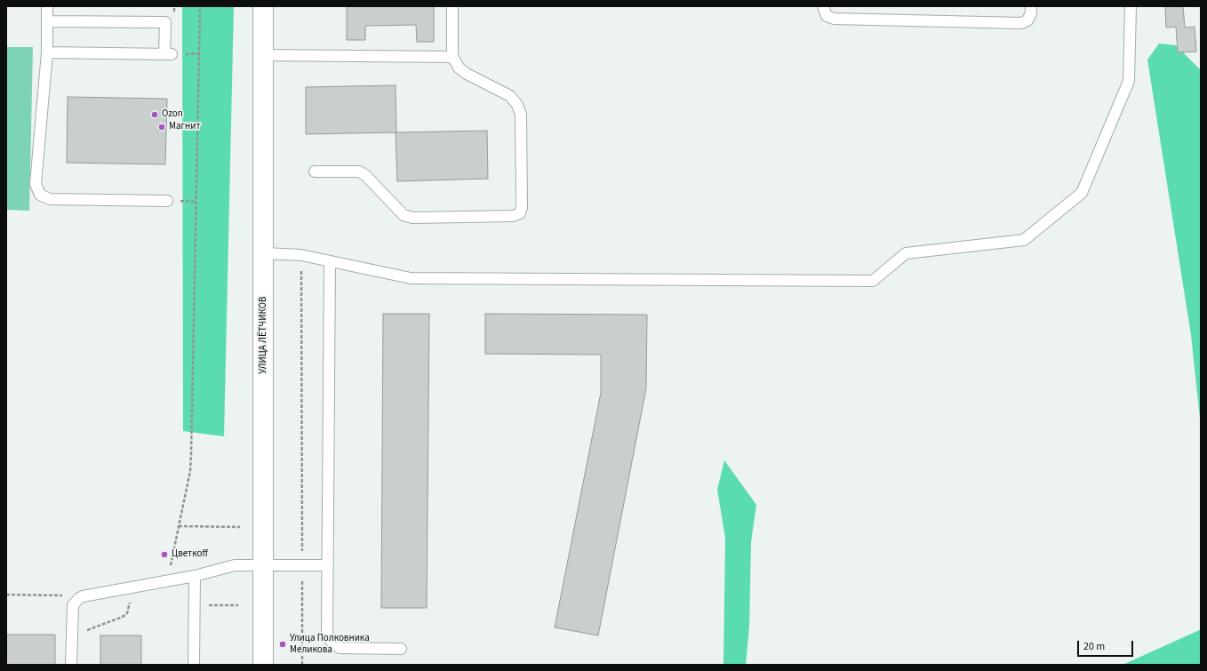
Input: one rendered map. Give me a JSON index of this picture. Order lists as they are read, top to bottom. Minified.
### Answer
{"streets":{"street":["УЛИЦА ЛЁТЧИКОВ"]},"places":["Ozon","Магнит","Цветкoff","Улица Полковника Меликова"],"scale_bar":"20 m"}
